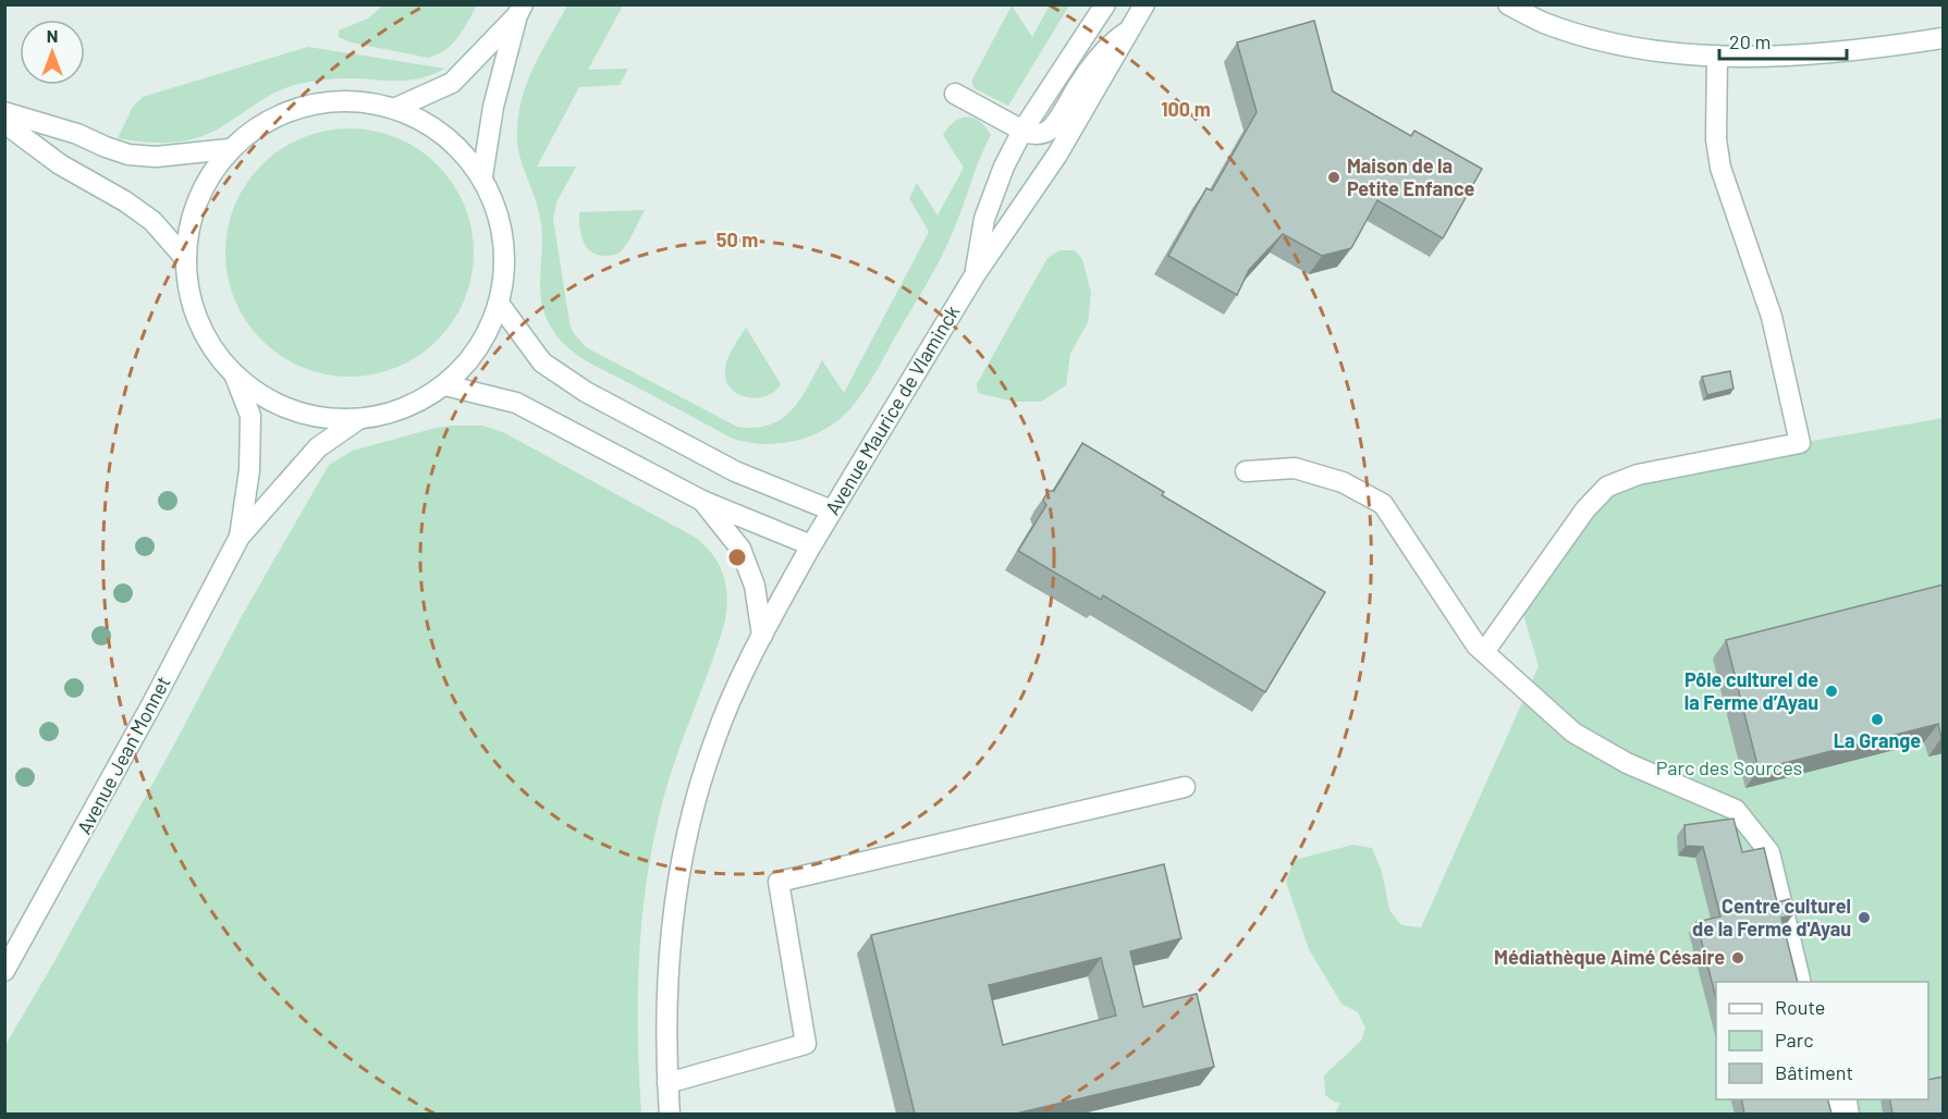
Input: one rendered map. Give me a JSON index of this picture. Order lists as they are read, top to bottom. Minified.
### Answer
{"streets":{"street":["Avenue Maurice de Vlaminck","Avenue Jean Monnet"]},"parks":["Parc des Sources"],"places":["Maison de la Petite Enfance","Pôle culturel de la Ferme d’Ayau","La Grange","Centre culturel de la Ferme d'Ayau","Médiathèque Aimé Césaire"],"legend":["Route","Parc","Bâtiment"],"scale_bar":"20 m","north":"top","rings":["100 m","50 m"]}
